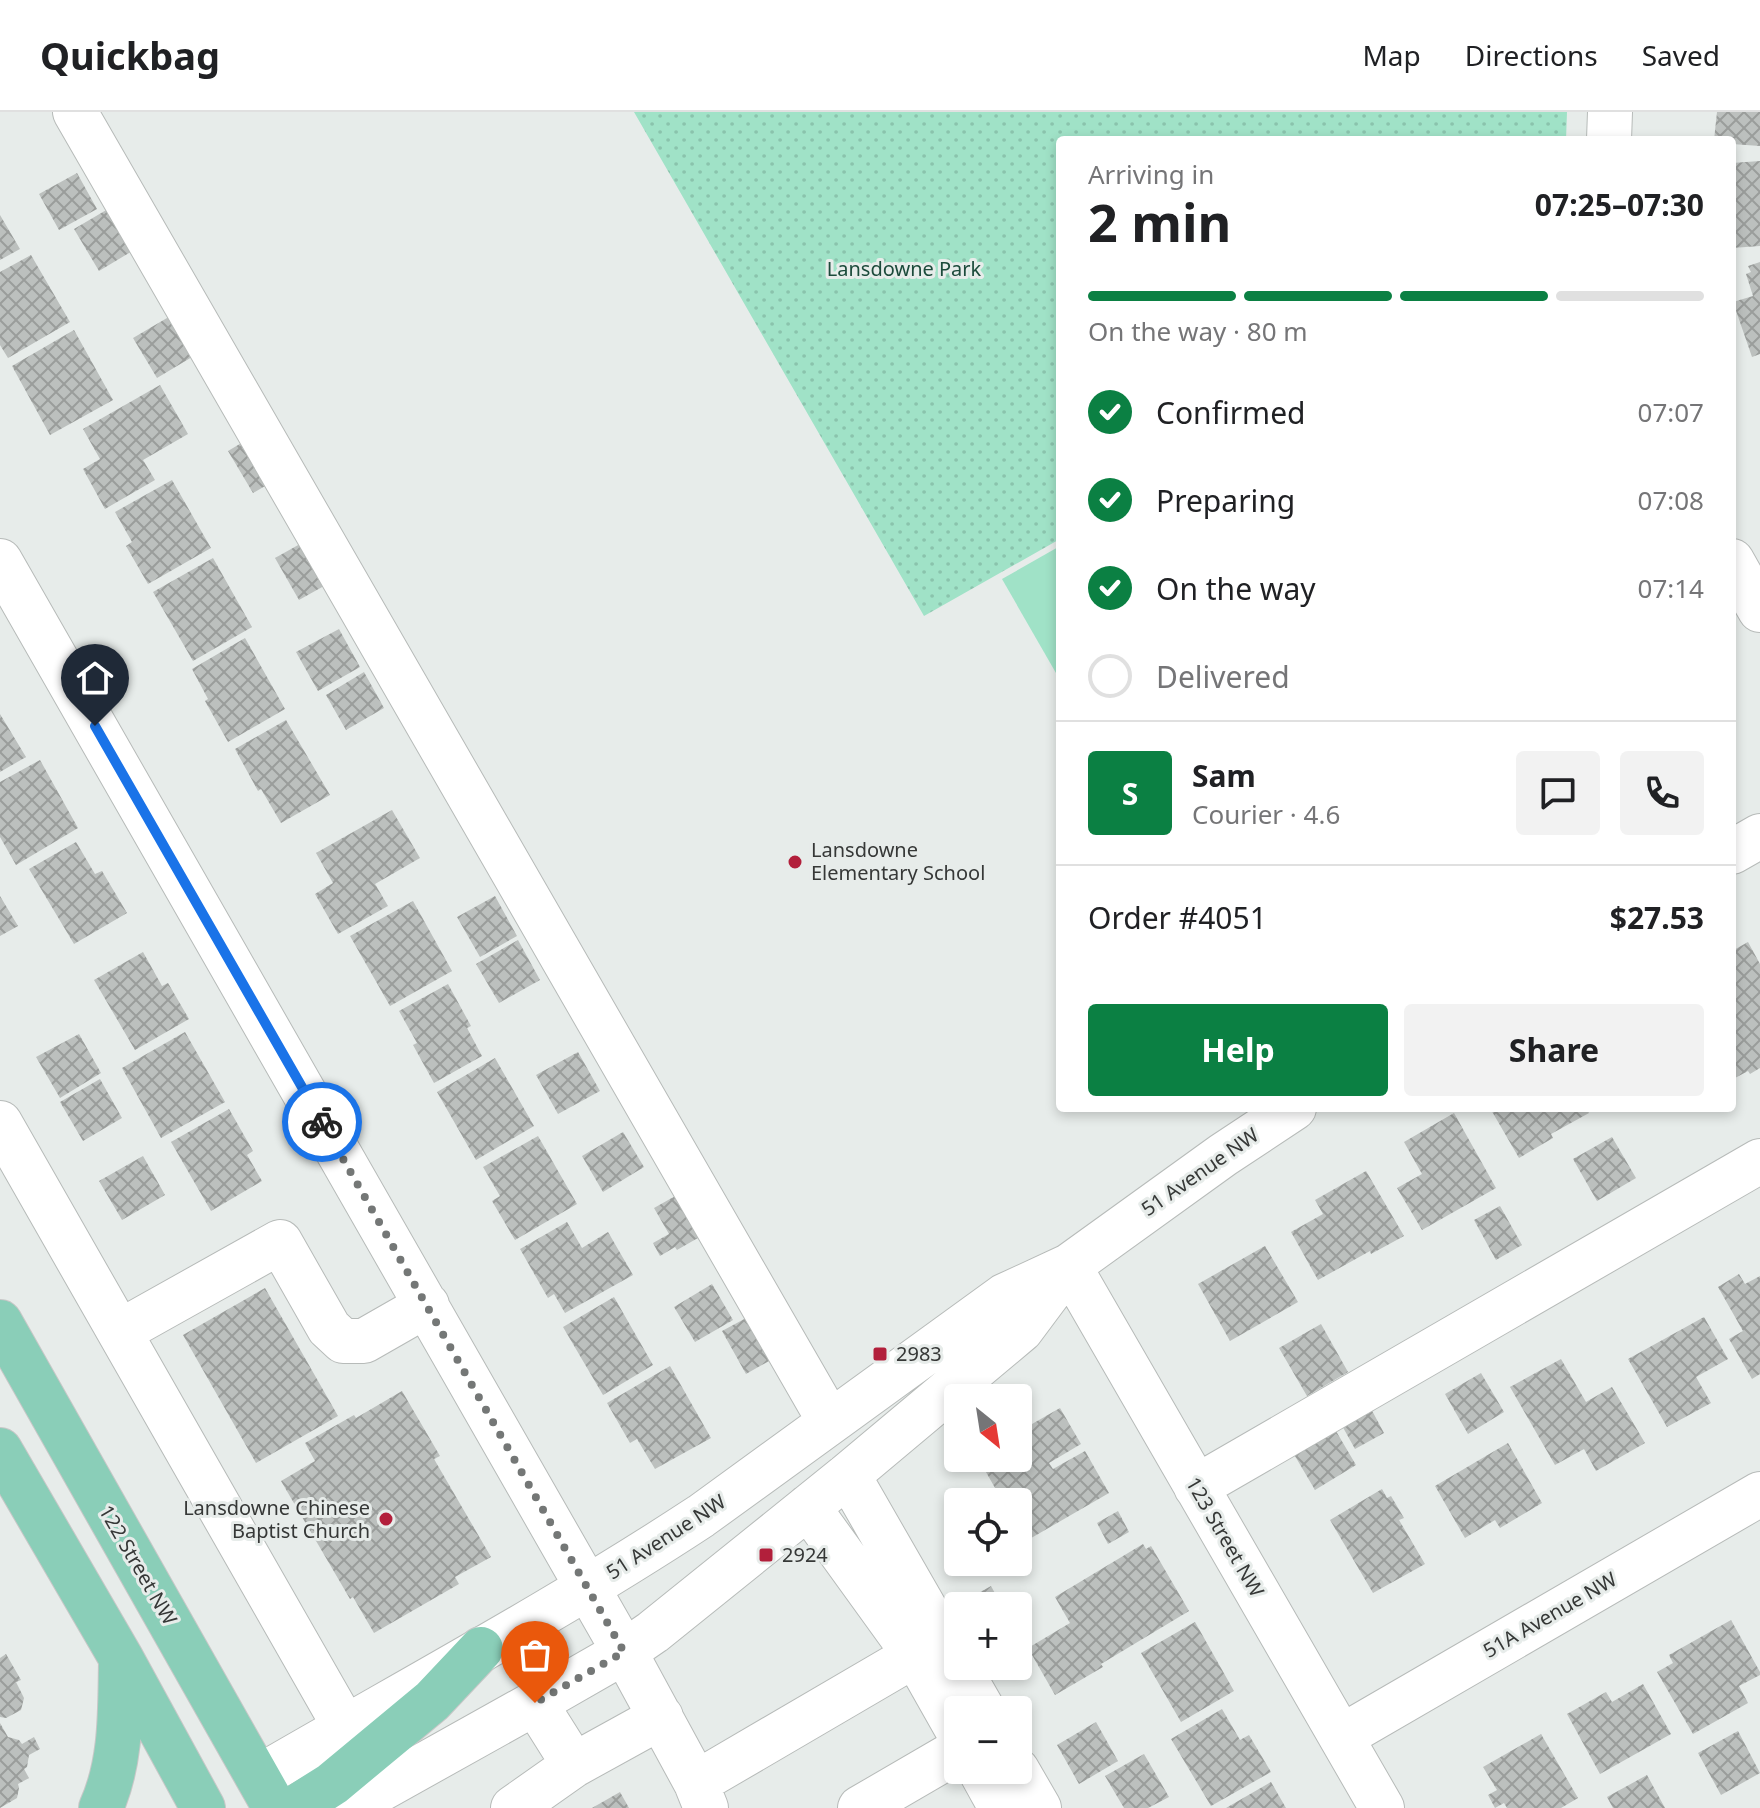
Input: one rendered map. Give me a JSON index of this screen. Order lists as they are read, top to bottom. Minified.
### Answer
{"streets":{"main road":["51 Avenue NW","122 Street NW"],"street":["123 Street NW","51A Avenue NW"]},"crossings":[["51 Avenue NW","123 Street NW"],["51 Avenue NW","122 Street NW"],["123 Street NW","51A Avenue NW"]],"parks":["Lansdowne Park"],"places":{"other":["Lansdowne Elementary School","Lansdowne Chinese Baptist Church"],"transit":["2983","2924"]},"north":"bottom right","page":{"header":"Quickbag","nav":["Map","Directions","Saved"],"heading":["2 min","Arriving in","07:25–07:30"],"panel":["Sam","Courier · 4.6","Order #4051","$27.53"],"bar":"On the way · 80 m","list":[["Confirmed","07:07"],["Preparing","07:08"],["On the way","07:14"],"Delivered"],"round":"S","buttons":["Help","Share"],"map_buttons":["+","−"]}}
